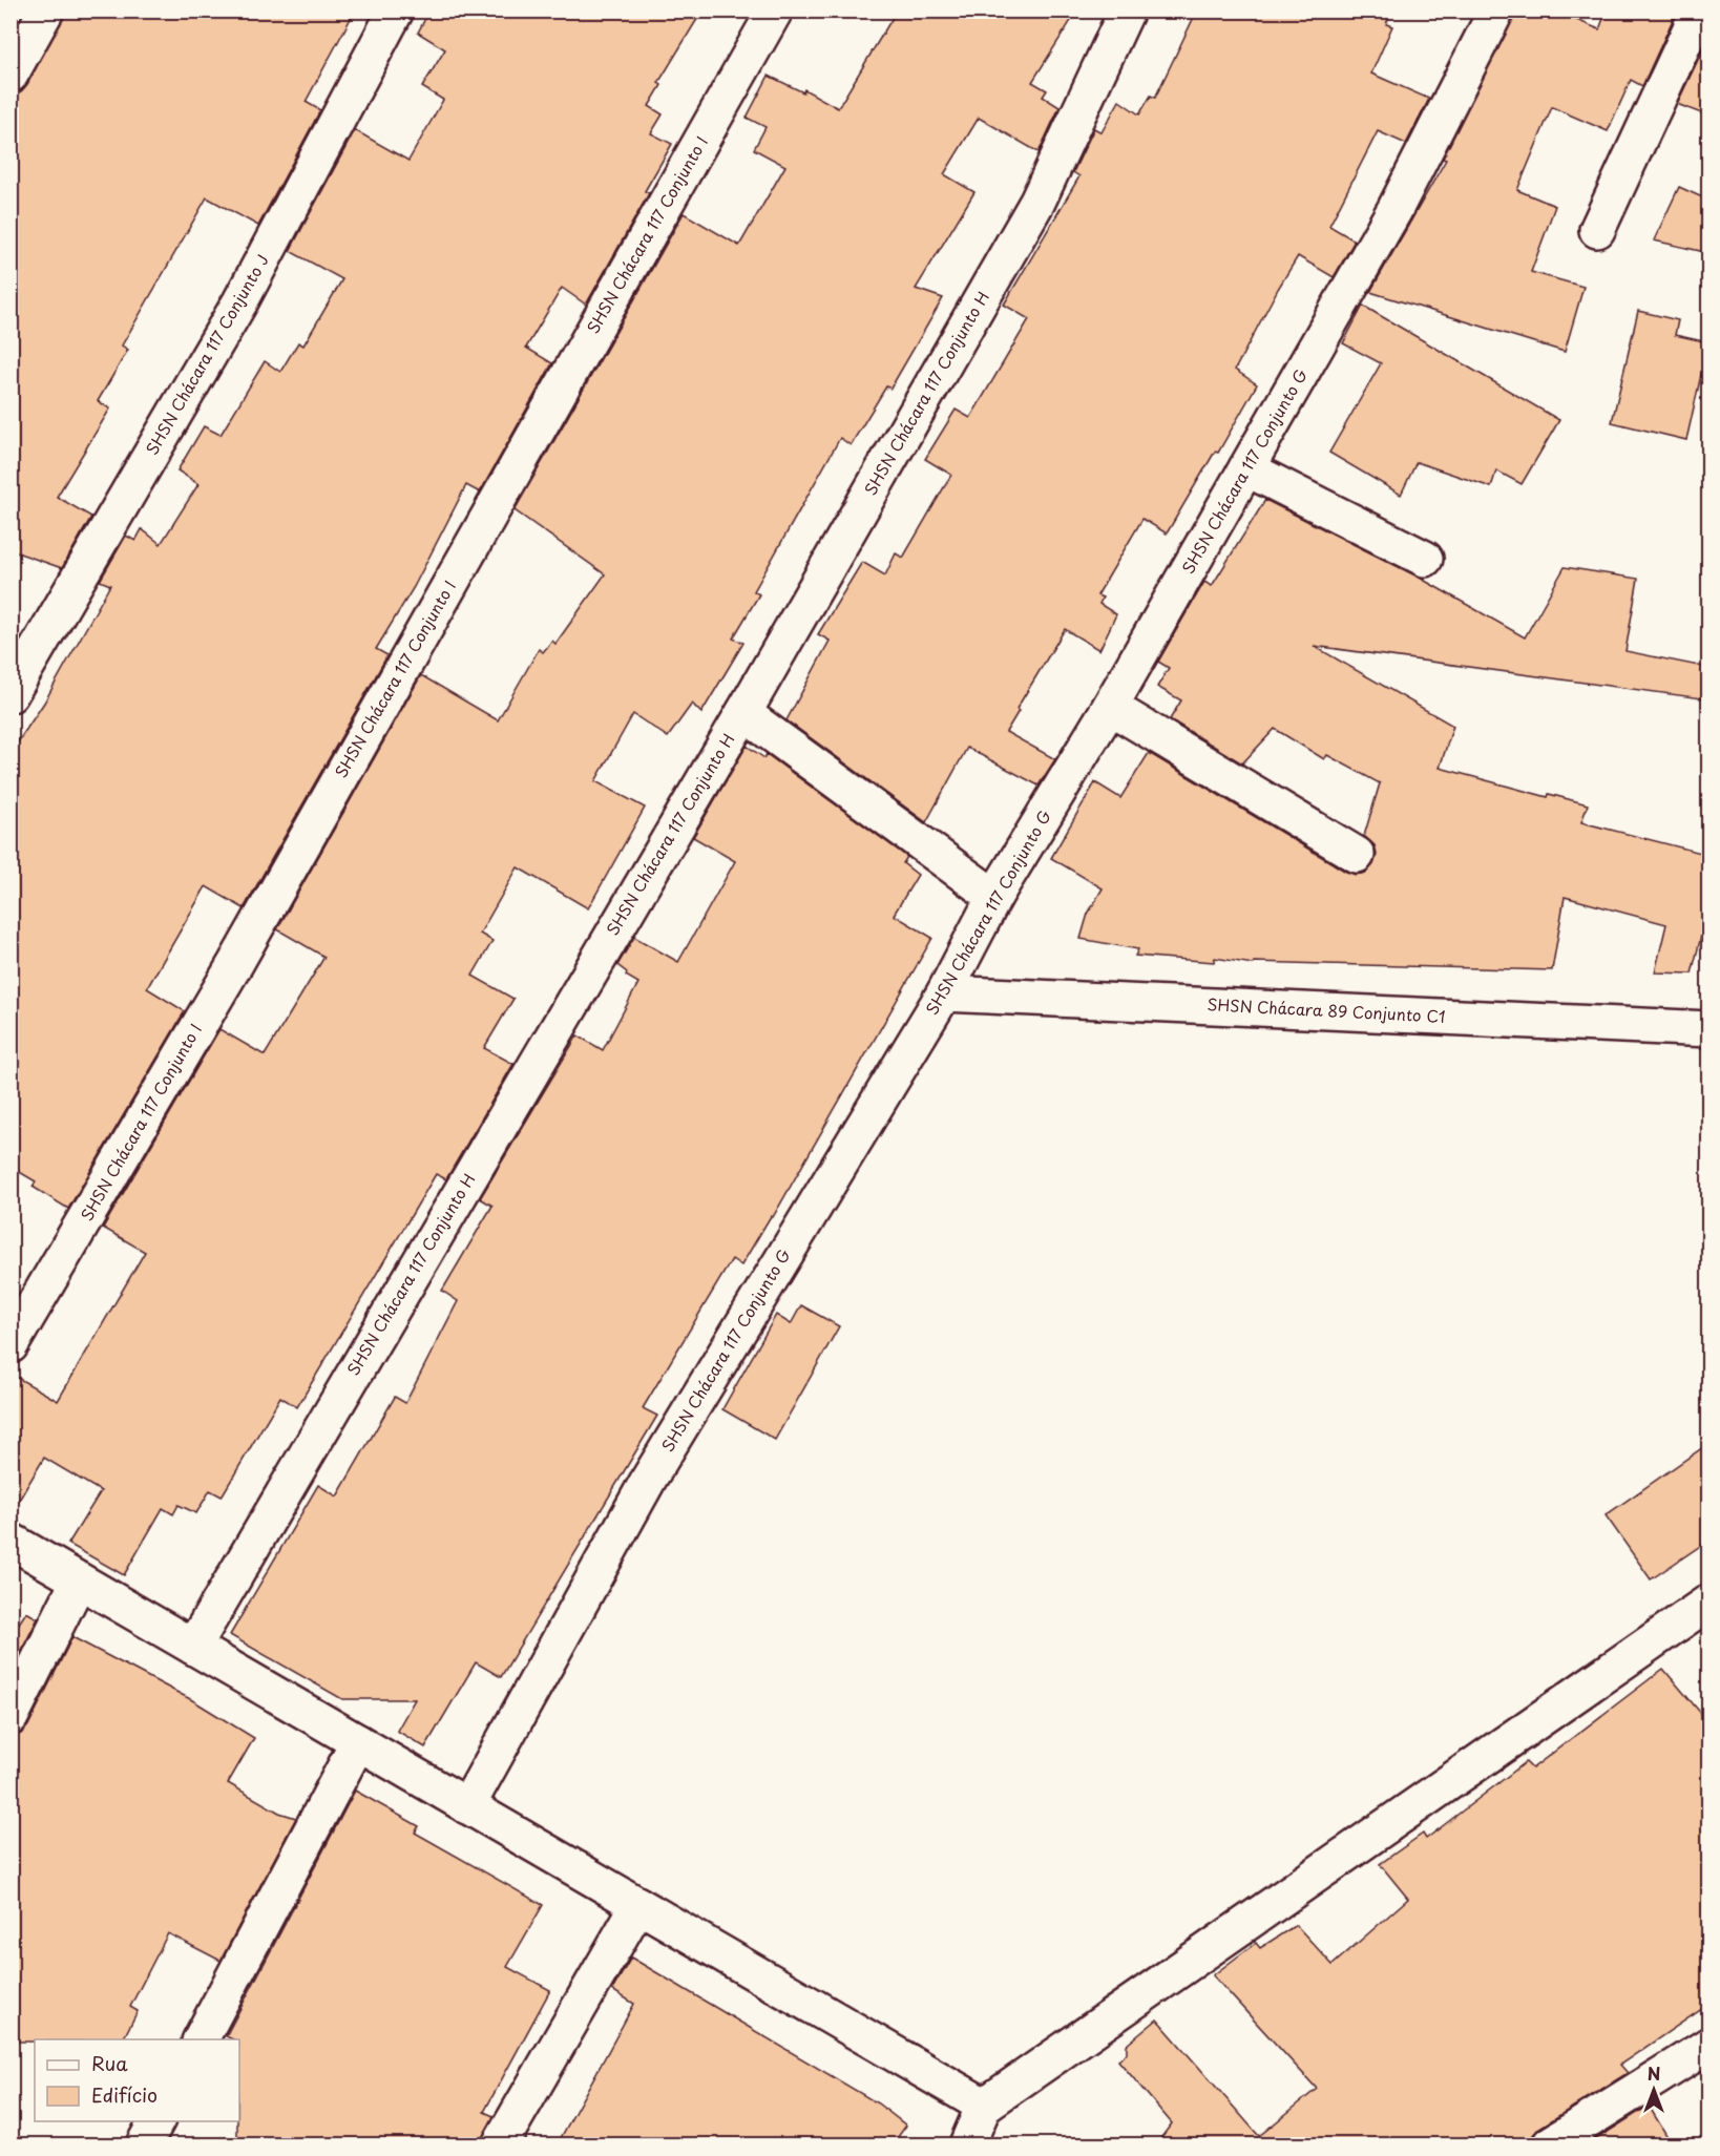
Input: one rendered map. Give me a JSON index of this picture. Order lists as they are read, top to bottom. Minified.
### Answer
{"streets":{"street":["SHSN Chácara 117 Conjunto I","SHSN Chácara 117 Conjunto J","SHSN Chácara 117 Conjunto H","SHSN Chácara 117 Conjunto G","SHSN Chácara 89 Conjunto C1"]},"crossings":[["SHSN Chácara 117 Conjunto G","SHSN Chácara 89 Conjunto C1"]],"legend":["Rua","Edifício"],"north":"top"}
